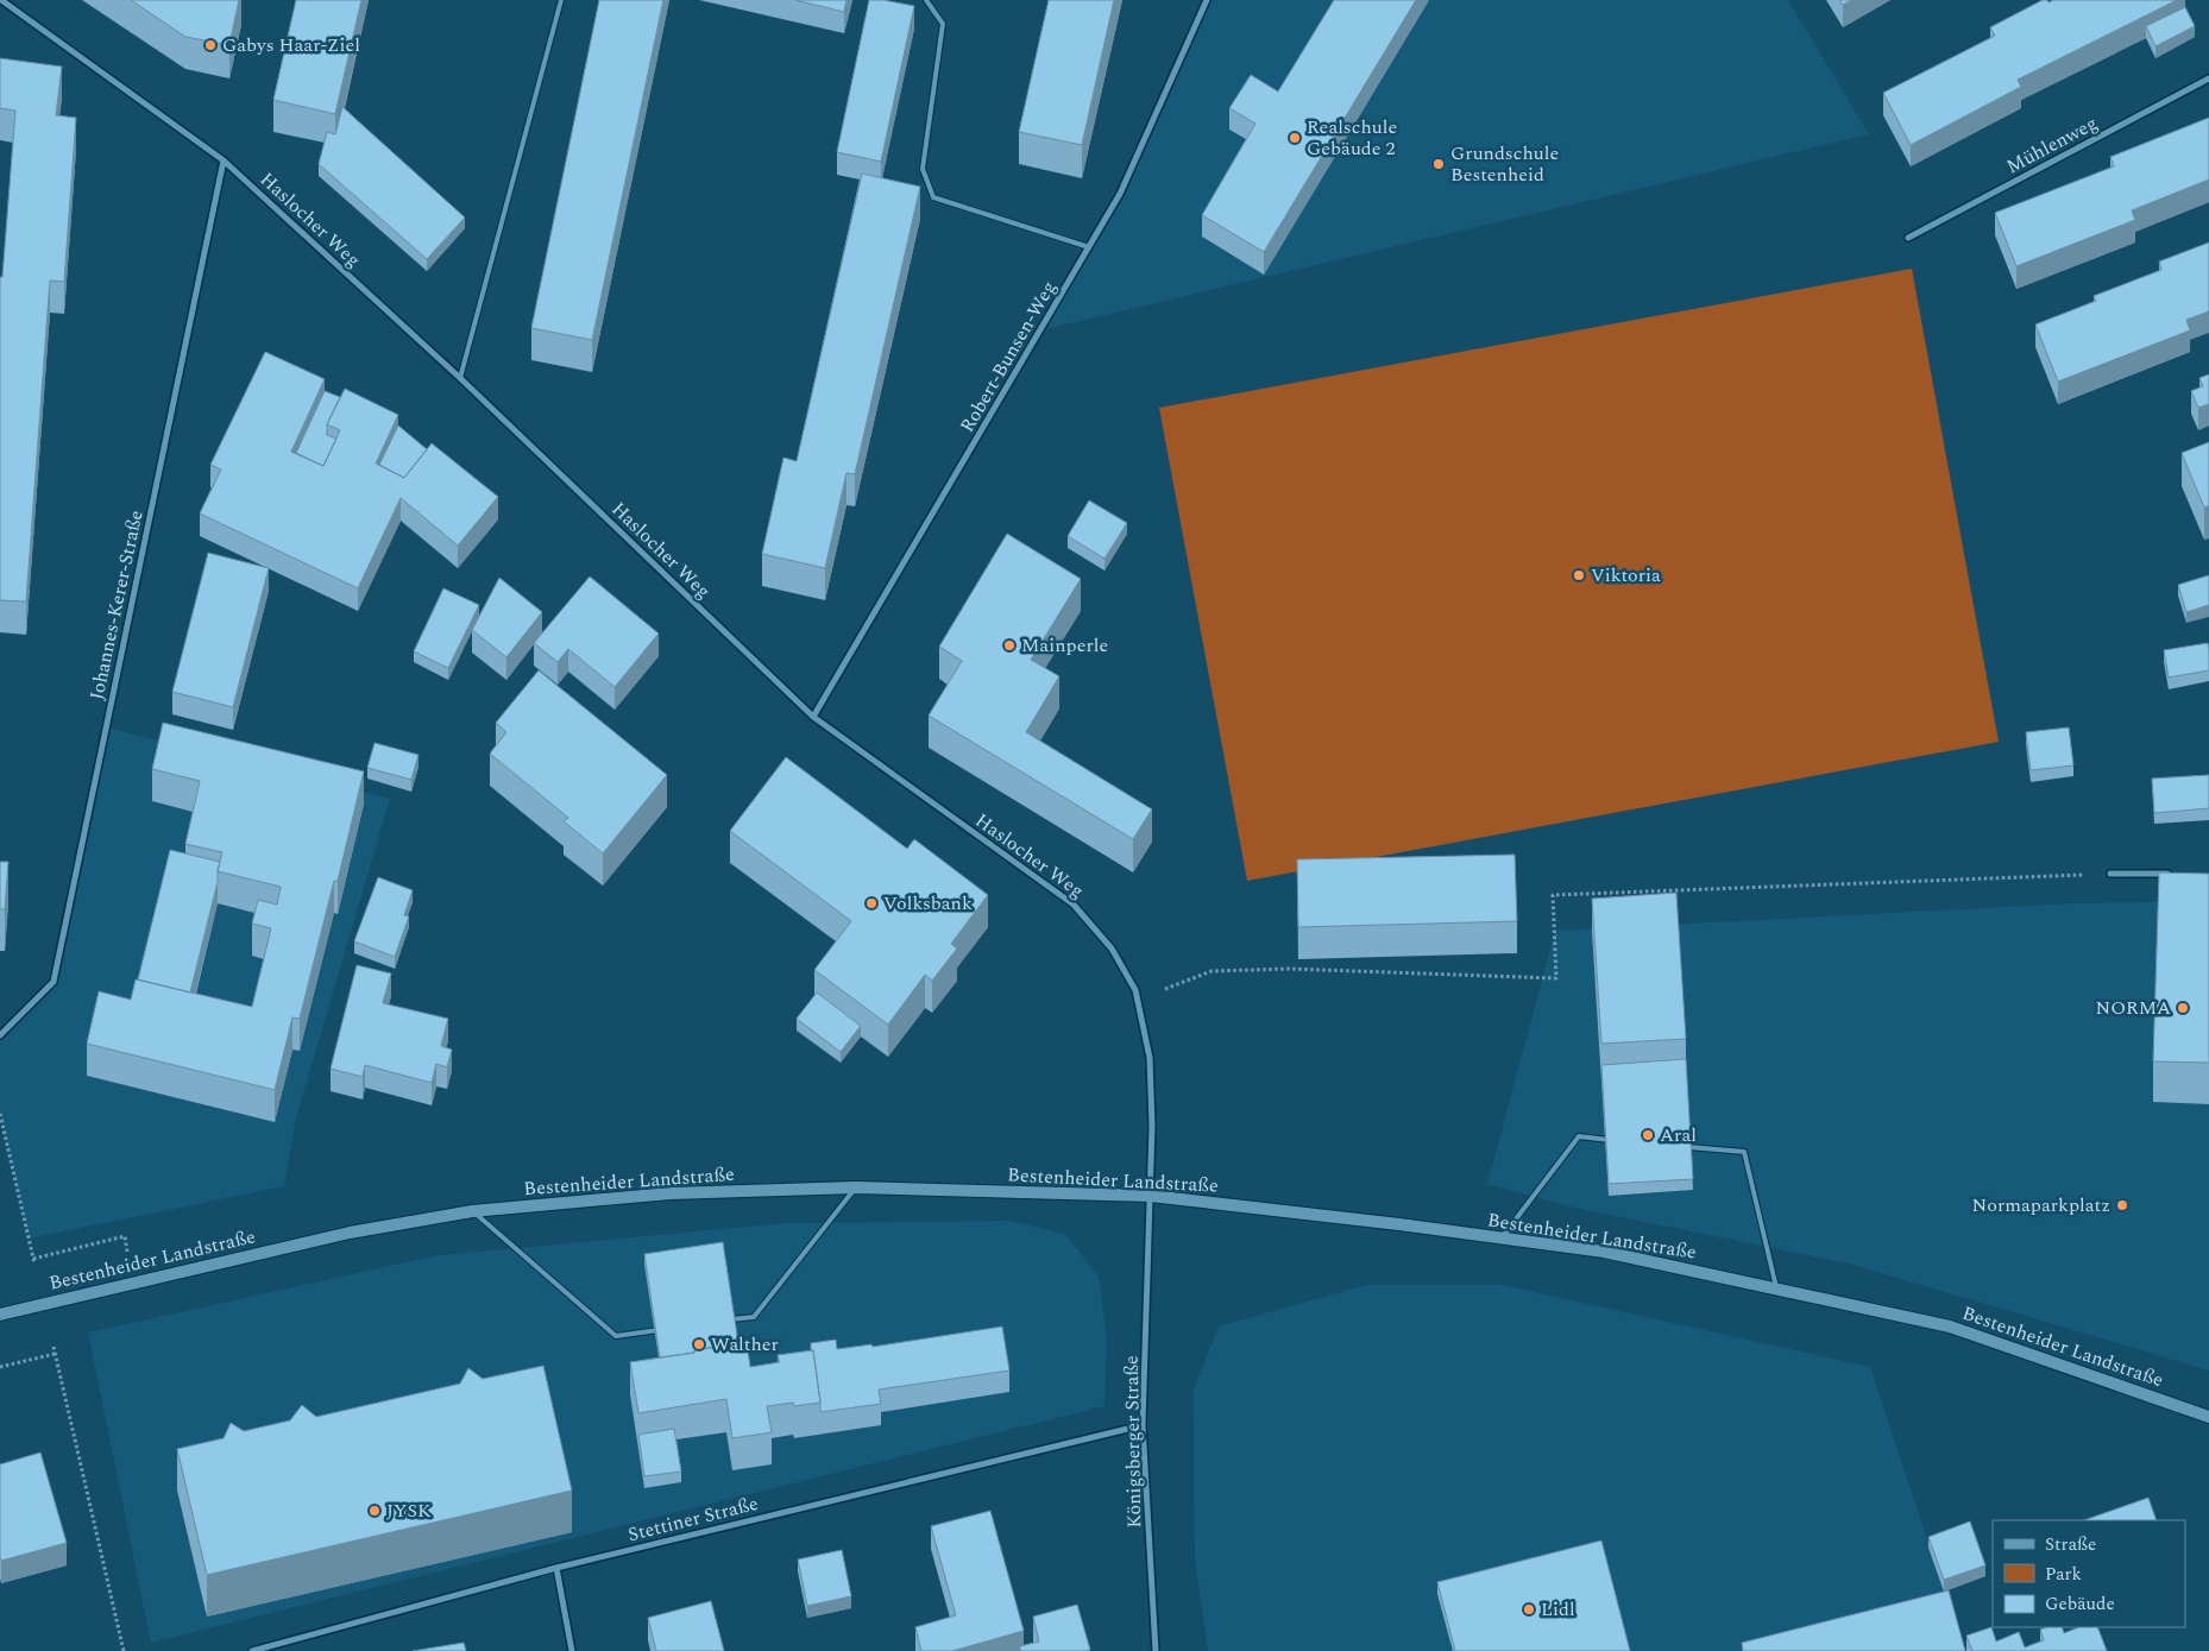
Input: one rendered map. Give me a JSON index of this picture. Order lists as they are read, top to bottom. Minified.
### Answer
{"streets":{"main road":["Bestenheider Landstraße"],"street":["Mühlenweg","Haslocher Weg","Robert-Bunsen-Weg","Johannes-Kerer-Straße","Königsberger Straße","Stettiner Straße"]},"crossings":[["Haslocher Weg","Robert-Bunsen-Weg"],["Haslocher Weg","Johannes-Kerer-Straße"],["Haslocher Weg","Bestenheider Landstraße"],["Haslocher Weg","Königsberger Straße"],["Bestenheider Landstraße","Königsberger Straße"],["Königsberger Straße","Stettiner Straße"]],"places":["Gabys Haar-Ziel","Realschule Gebäude 2","Grundschule Bestenheid","Viktoria","Mainperle","Volksbank","NORMA","Aral","Normaparkplatz","Walther","JYSK","Lidl"],"legend":["Straße","Park","Gebäude"]}
